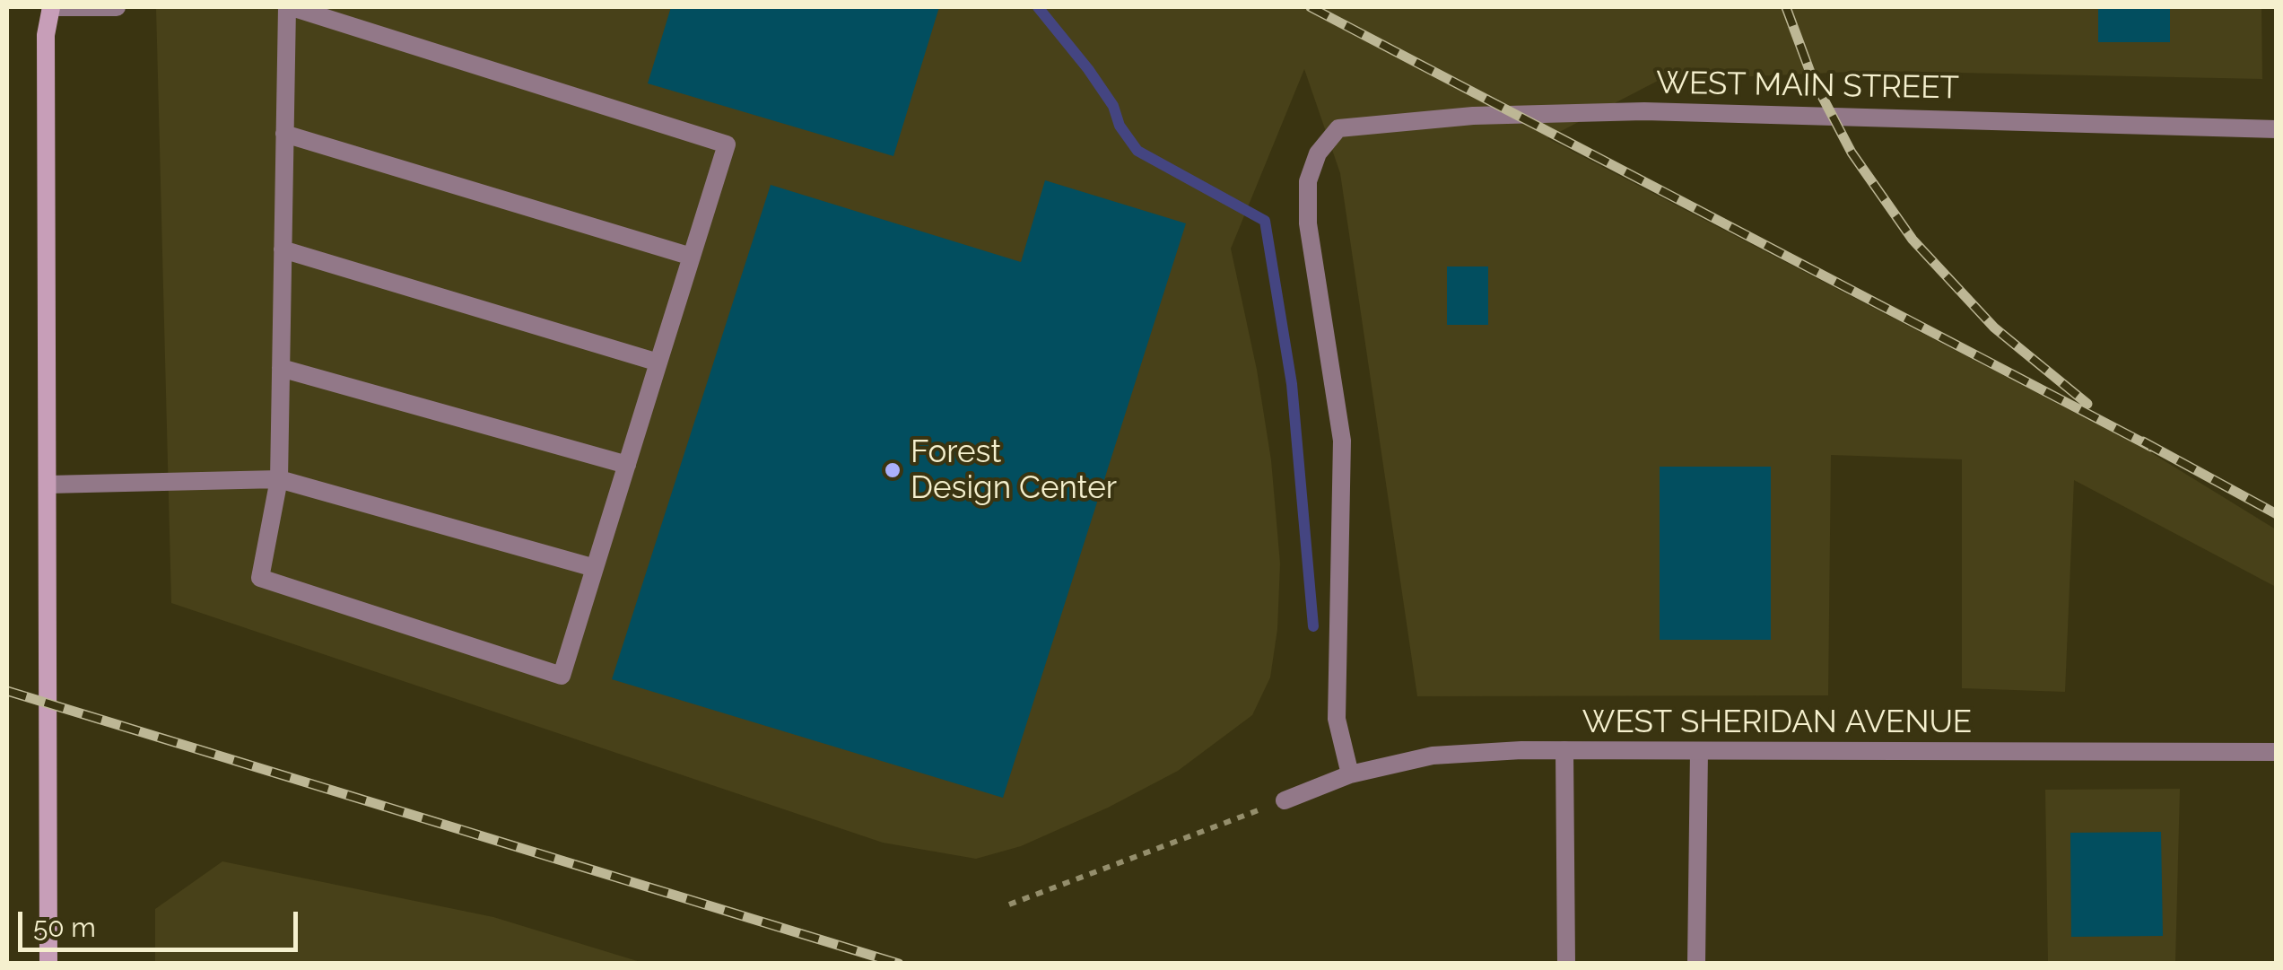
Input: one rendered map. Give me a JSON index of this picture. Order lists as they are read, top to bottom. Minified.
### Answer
{"streets":{"street":["WEST MAIN STREET","WEST SHERIDAN AVENUE"]},"crossings":[["WEST MAIN STREET","WEST SHERIDAN AVENUE"]],"places":["Forest Design Center"],"scale_bar":"50 m"}
